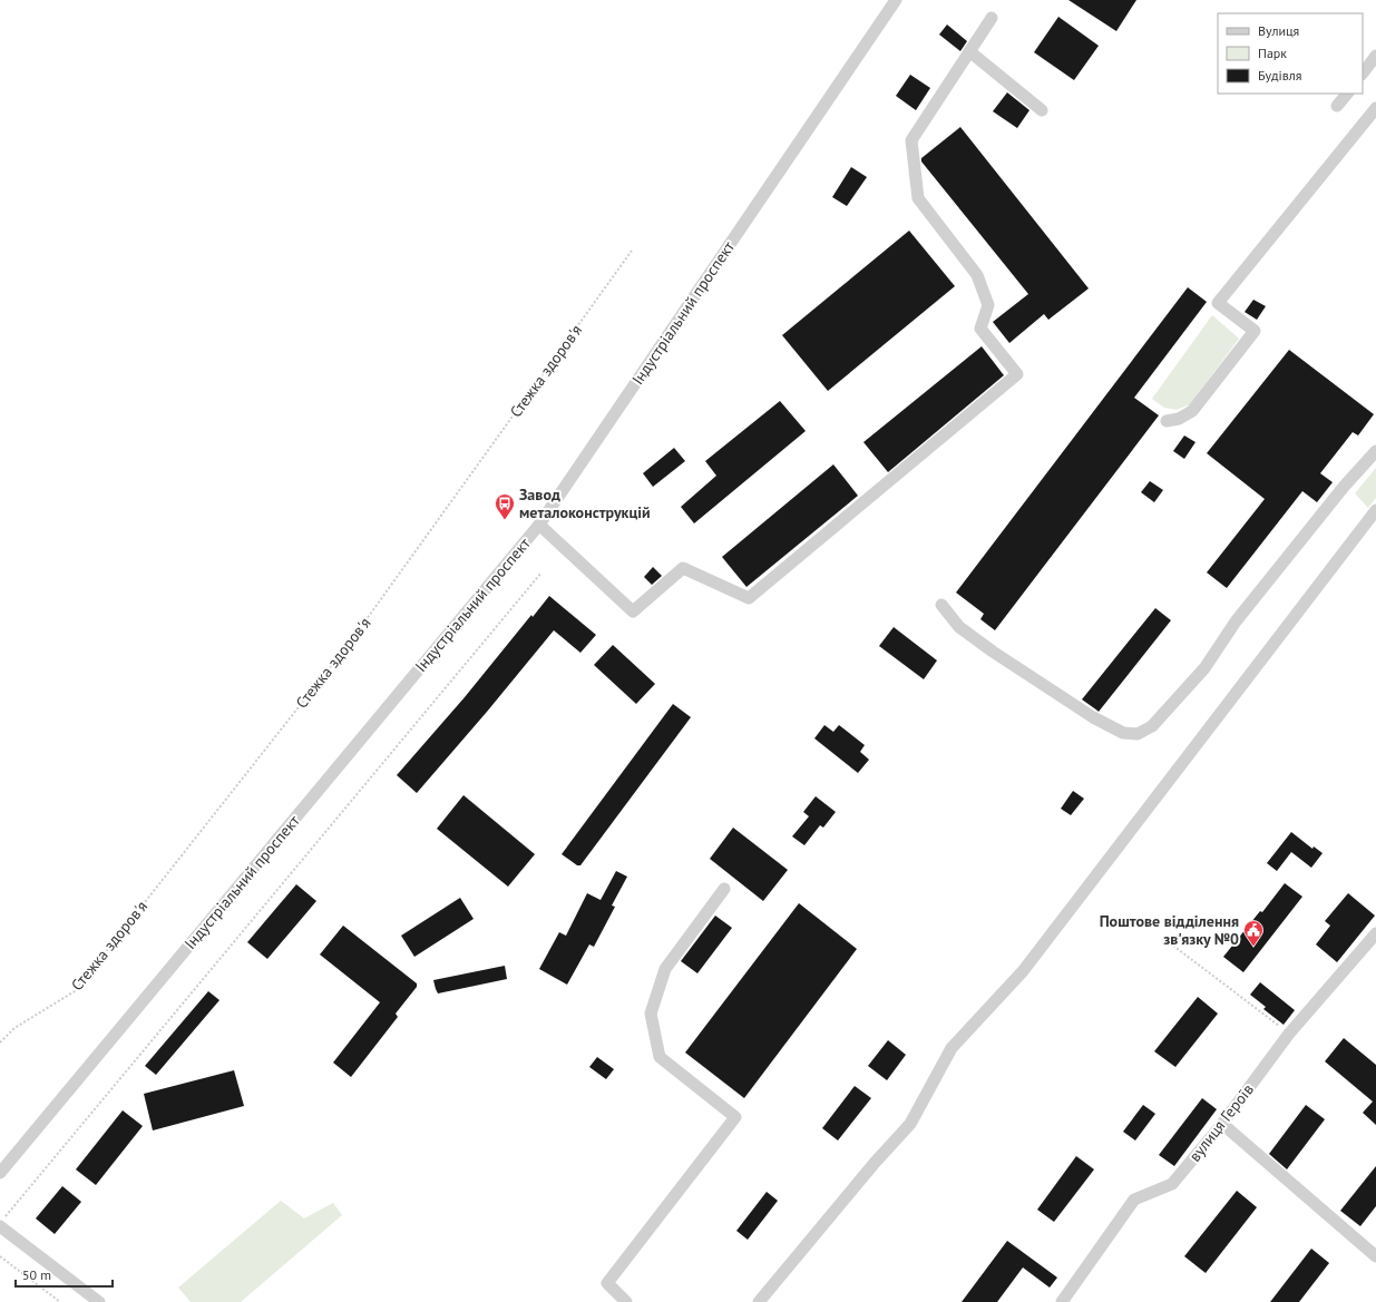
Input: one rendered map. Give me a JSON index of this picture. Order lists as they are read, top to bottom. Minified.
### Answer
{"streets":{"street":["Індустріальний проспект","вулиця Героїв"],"path":["Стежка здоров'я"]},"places":{"bus stop":["Завод металоконструкцій"],"public building":["Поштове відділення зв'язку №0"]},"legend":["Вулиця","Парк","Будівля"],"scale_bar":"50 m"}
